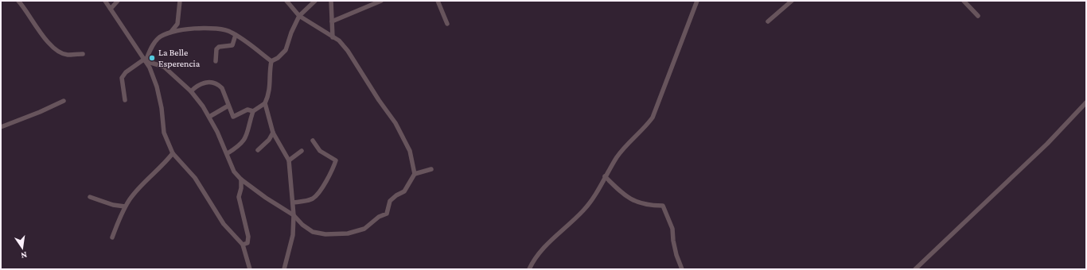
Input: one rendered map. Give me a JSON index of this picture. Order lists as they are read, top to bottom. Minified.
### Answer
{"places":["La Belle Esperencia"],"north":"bottom"}
